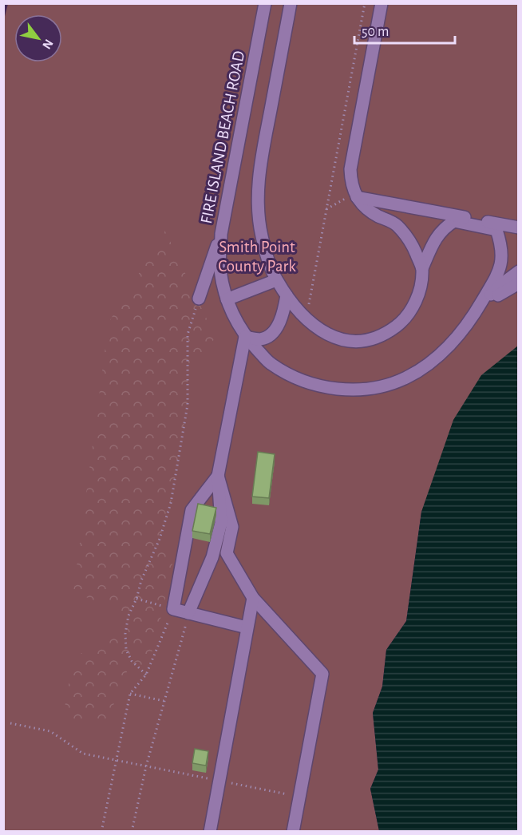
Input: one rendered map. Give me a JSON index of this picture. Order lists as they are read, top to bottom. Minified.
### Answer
{"streets":{"street":["FIRE ISLAND BEACH ROAD"]},"parks":["Smith Point County Park"],"scale_bar":"50 m","north":"bottom right"}
